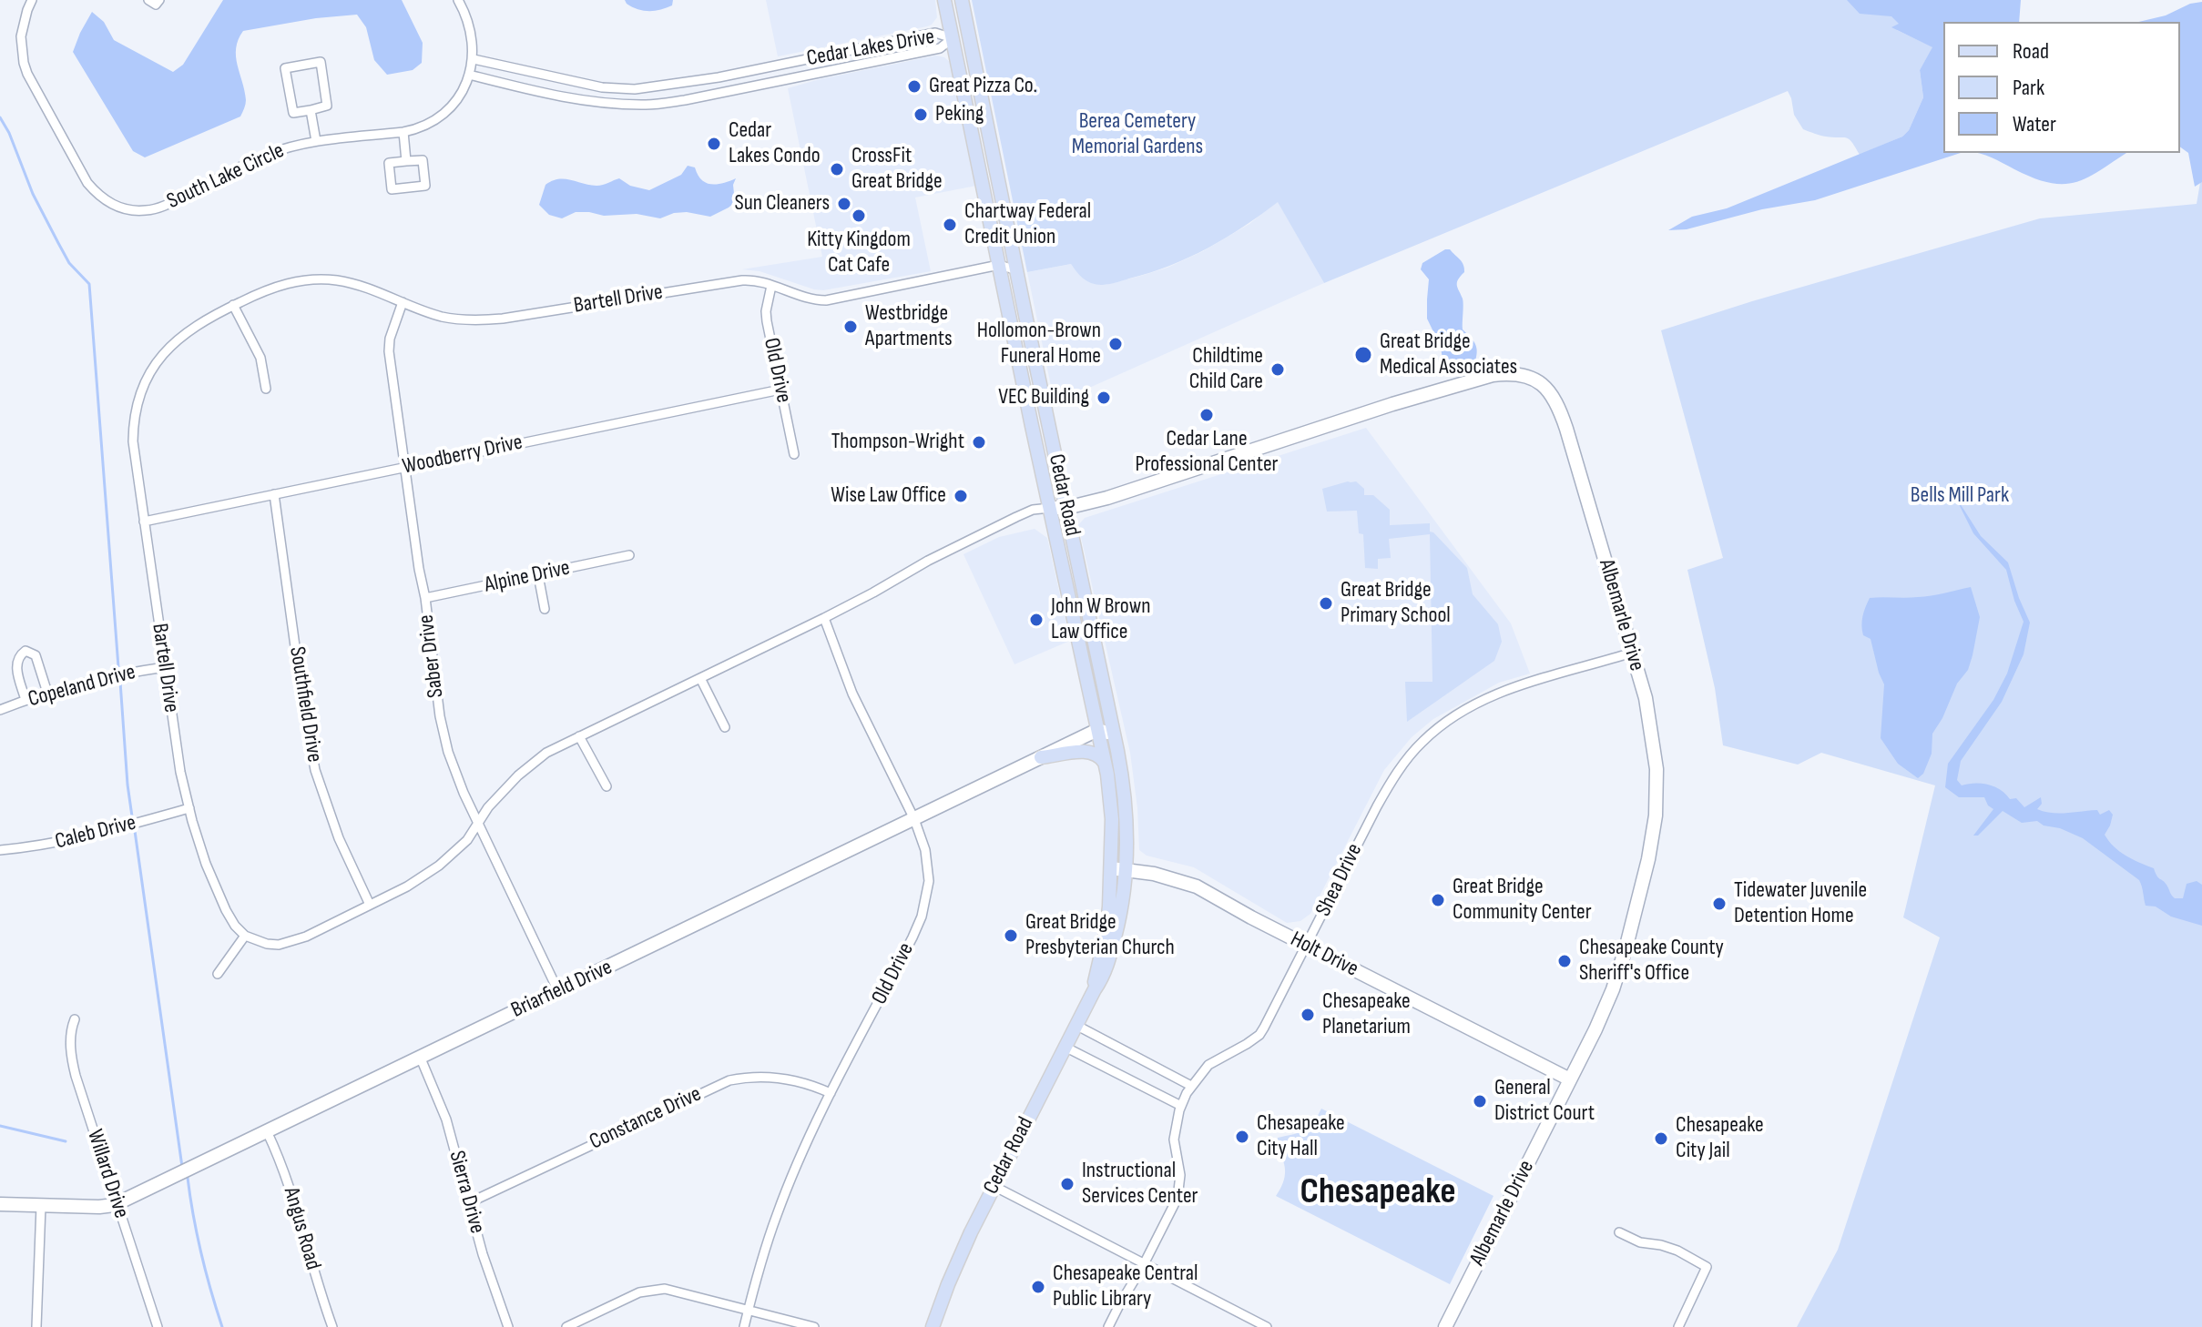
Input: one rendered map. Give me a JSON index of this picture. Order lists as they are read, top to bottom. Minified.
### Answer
{"streets":{"main road":["Cedar Road"],"street":["Cedar Lakes Drive","South Lake Circle","Bartell Drive","Old Drive","Woodberry Drive","Alpine Drive","Albemarle Drive","Saber Drive","Copeland Drive","Southfield Drive","Caleb Drive","Shea Drive","Holt Drive","Briarfield Drive","Constance Drive","Willard Drive","Sierra Drive","Angus Road"]},"crossings":[["Cedar Lakes Drive","South Lake Circle"],["Cedar Lakes Drive","Cedar Road"],["Bartell Drive","Old Drive"],["Bartell Drive","Woodberry Drive"],["Bartell Drive","Cedar Road"],["Bartell Drive","Saber Drive"],["Bartell Drive","Copeland Drive"],["Bartell Drive","Caleb Drive"],["Old Drive","Woodberry Drive"],["Old Drive","Briarfield Drive"],["Old Drive","Constance Drive"],["Woodberry Drive","Saber Drive"],["Woodberry Drive","Southfield Drive"],["Cedar Road","Albemarle Drive"],["Cedar Road","Holt Drive"],["Cedar Road","Briarfield Drive"],["Alpine Drive","Saber Drive"],["Albemarle Drive","Shea Drive"],["Albemarle Drive","Holt Drive"],["Saber Drive","Briarfield Drive"],["Shea Drive","Holt Drive"],["Briarfield Drive","Willard Drive"],["Briarfield Drive","Sierra Drive"],["Briarfield Drive","Angus Road"],["Constance Drive","Sierra Drive"]],"districts":["Chesapeake"],"parks":["Berea Cemetery Memorial Gardens","Bells Mill Park"],"places":["Great Pizza Co.","Peking","Cedar Lakes Condo","CrossFit Great Bridge","Sun Cleaners","Kitty Kingdom Cat Cafe","Chartway Federal Credit Union","Westbridge Apartments","Hollomon-Brown Funeral Home","Great Bridge Medical Associates","Childtime Child Care","VEC Building","Cedar Lane Professional Center","Thompson-Wright","Wise Law Office","Great Bridge Primary School","John W Brown Law Office","Great Bridge Community Center","Tidewater Juvenile Detention Home","Great Bridge Presbyterian Church","Chesapeake County Sheriff's Office","Chesapeake Planetarium","General District Court","Chesapeake City Hall","Chesapeake City Jail","Instructional Services Center","Chesapeake Central Public Library"],"legend":["Road","Park","Water"]}
